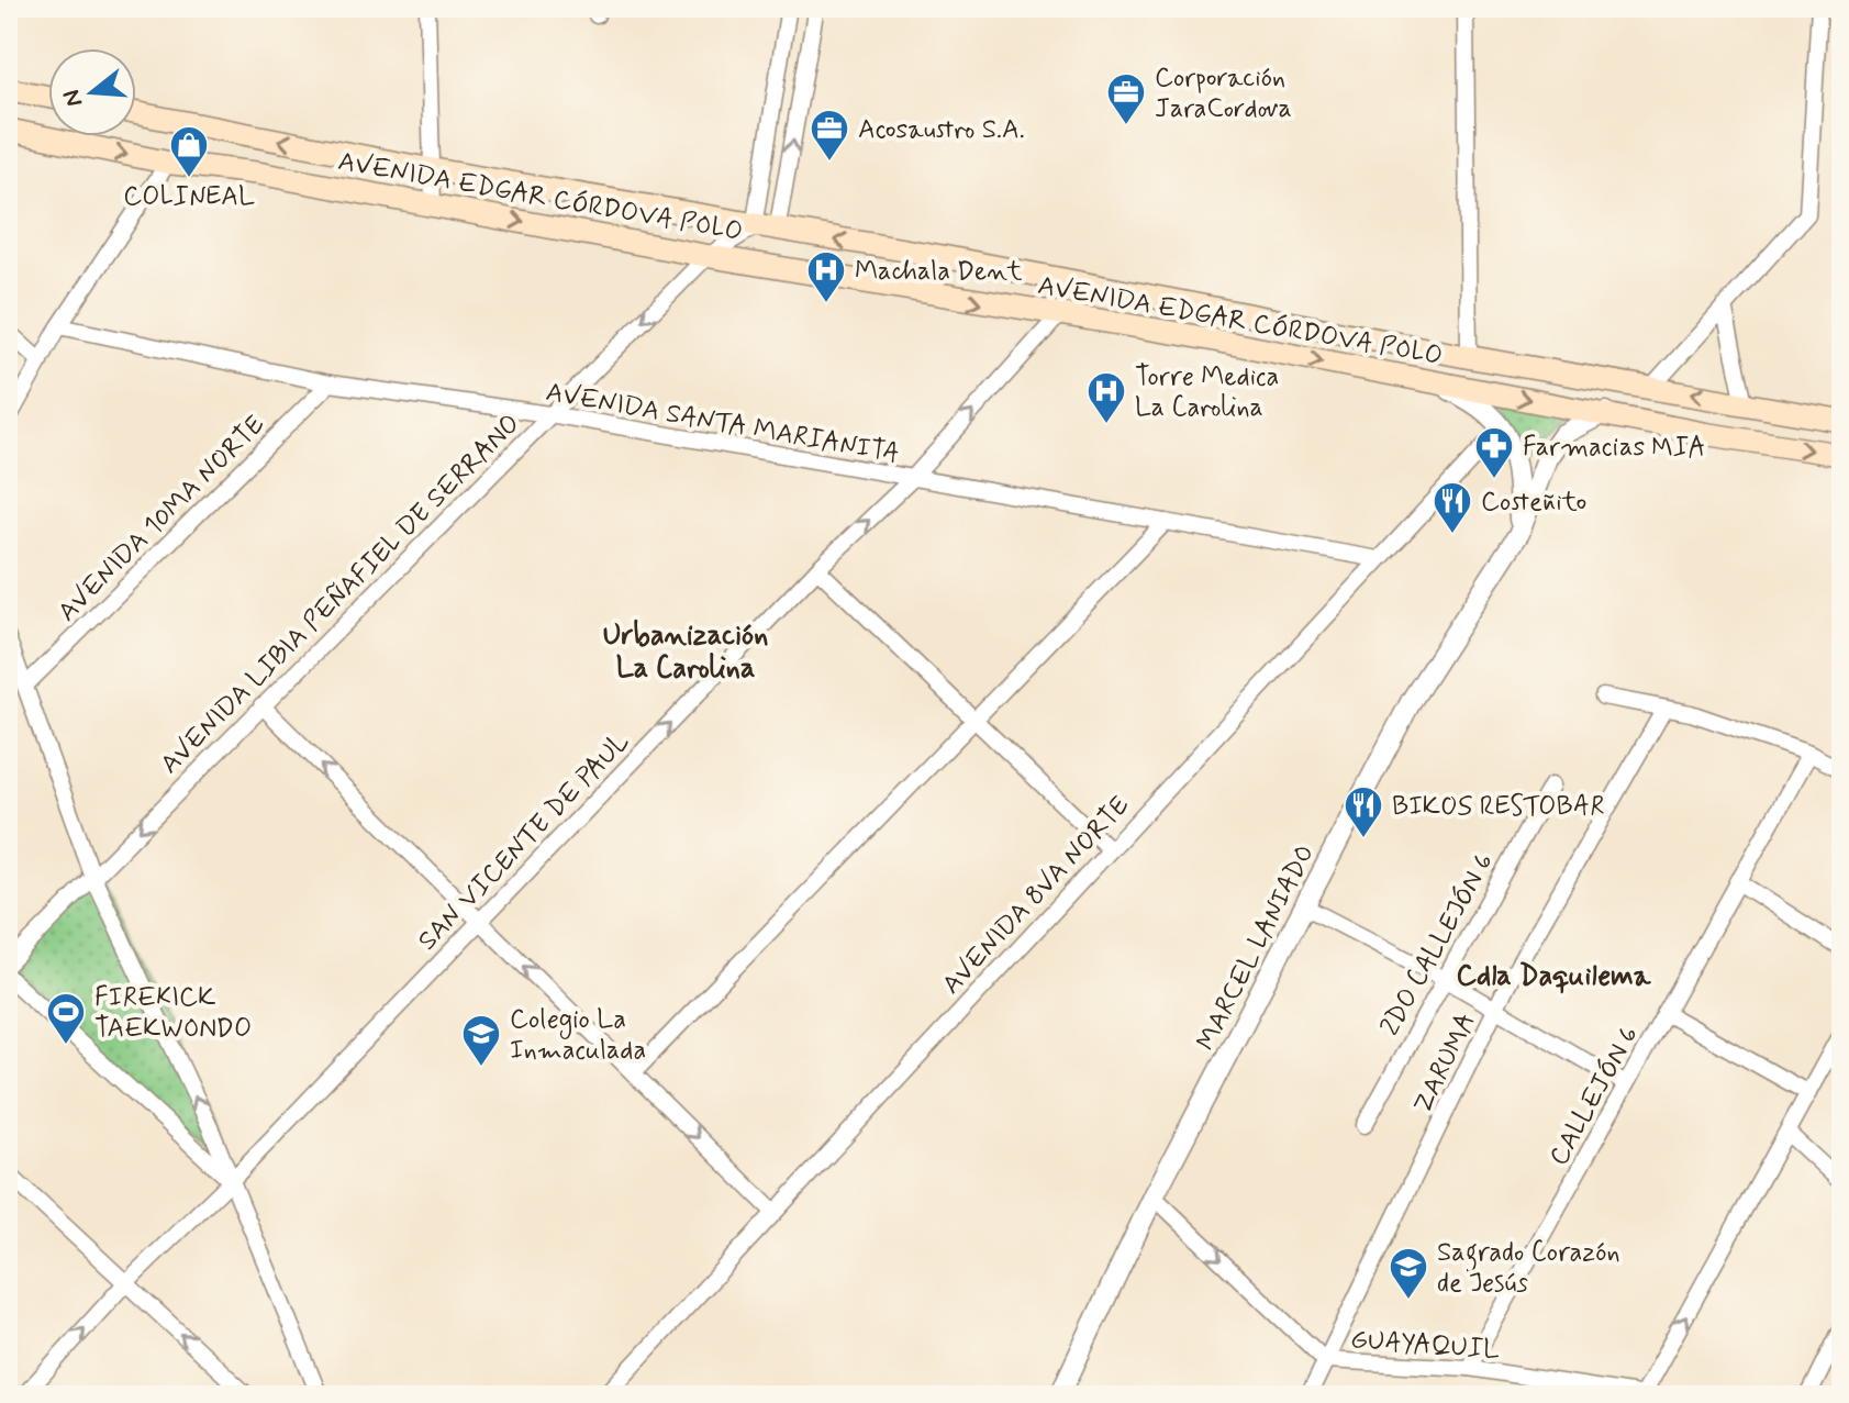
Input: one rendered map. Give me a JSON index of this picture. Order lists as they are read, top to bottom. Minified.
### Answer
{"streets":{"main road":["AVENIDA EDGAR CÓRDOVA POLO"],"street":["AVENIDA SANTA MARIANITA","AVENIDA 10MA NORTE","AVENIDA LIBIA PEÑAFIEL DE SERRANO","SAN VICENTE DE PAUL","AVENIDA 8VA NORTE","2DO CALLEJÓN 6","MARCEL LANIADO","ZARUMA","CALLEJÓN 6","GUAYAQUIL"]},"crossings":[["AVENIDA EDGAR CÓRDOVA POLO","AVENIDA LIBIA PEÑAFIEL DE SERRANO"],["AVENIDA EDGAR CÓRDOVA POLO","SAN VICENTE DE PAUL"],["AVENIDA EDGAR CÓRDOVA POLO","MARCEL LANIADO"],["AVENIDA SANTA MARIANITA","AVENIDA 10MA NORTE"],["AVENIDA SANTA MARIANITA","AVENIDA LIBIA PEÑAFIEL DE SERRANO"],["AVENIDA SANTA MARIANITA","SAN VICENTE DE PAUL"],["AVENIDA SANTA MARIANITA","AVENIDA 8VA NORTE"],["MARCEL LANIADO","GUAYAQUIL"],["ZARUMA","GUAYAQUIL"],["CALLEJÓN 6","GUAYAQUIL"]],"one_way":["AVENIDA LIBIA PEÑAFIEL DE SERRANO","SAN VICENTE DE PAUL","GUAYAQUIL"],"districts":["Urbanización La Carolina","Cdla Daquilema"],"places":{"office":["Corporación JaraCordova","Acosaustro S.A."],"shop":["COLINEAL"],"hospital":["Machala Dent","Torre Medica La Carolina"],"pharmacy":["Farmacias MIA"],"restaurant":["Costeñito","BIKOS RESTOBAR"],"sports":["FIREKICK TAEKWONDO"],"school or university":["Colegio La Inmaculada","Sagrado Corazón de Jesús"]},"north":"left"}
